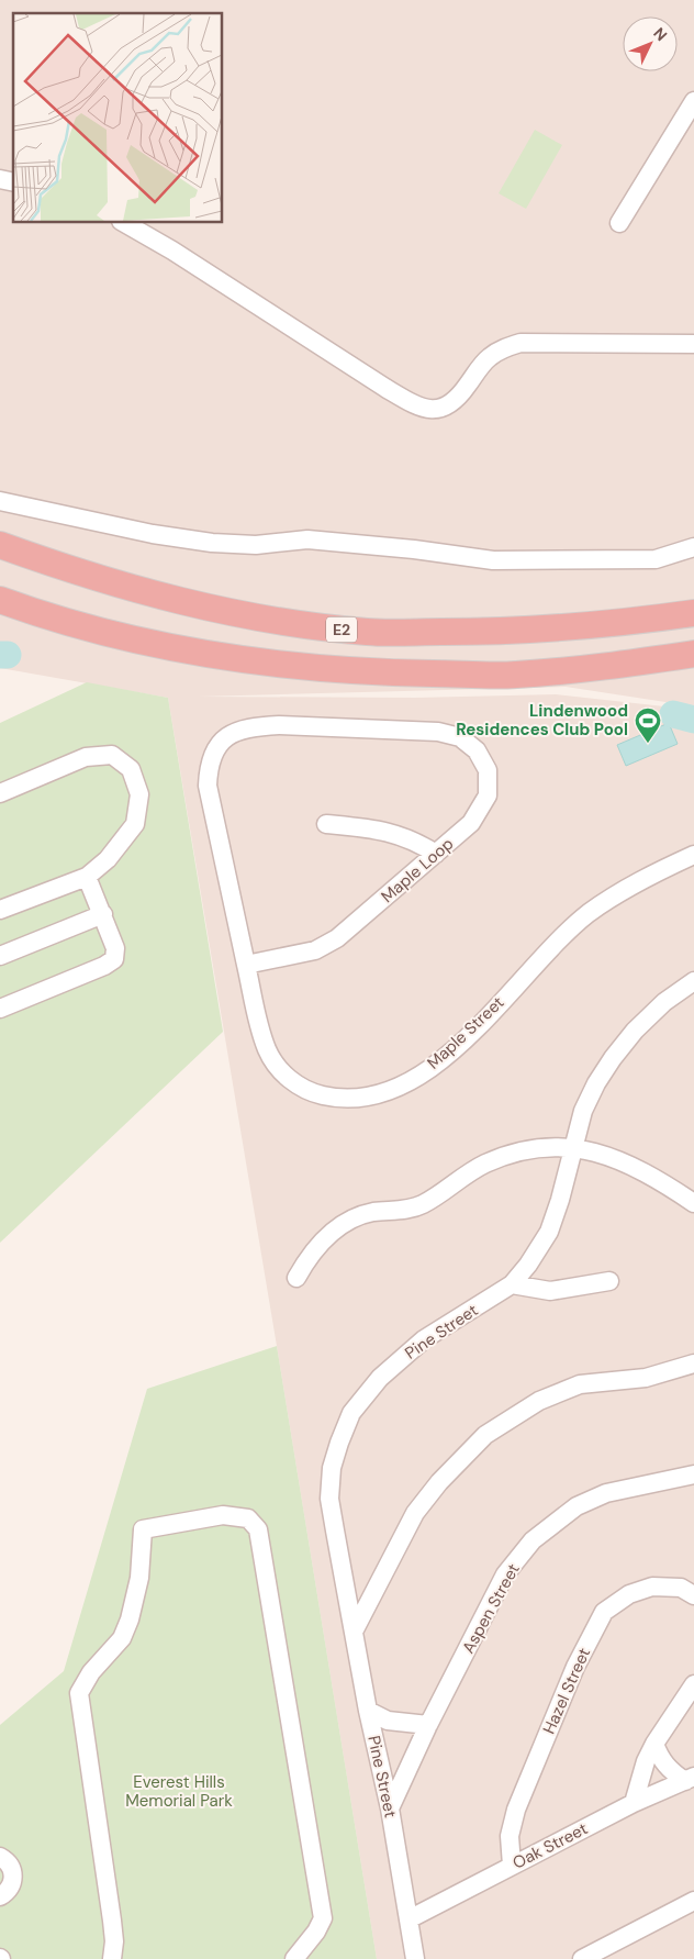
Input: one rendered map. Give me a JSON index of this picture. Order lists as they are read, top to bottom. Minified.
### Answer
{"streets":{"highway":["E2"],"street":["Maple Loop","Maple Street","Pine Street","Aspen Street","Hazel Street","Oak Street"]},"crossings":[["Maple Loop","Maple Street"],["Pine Street","Aspen Street"],["Pine Street","Oak Street"],["Hazel Street","Oak Street"]],"parks":["Everest Hills Memorial Park"],"places":{"sports":["Lindenwood Residences Club Pool"]},"north":"top right"}
